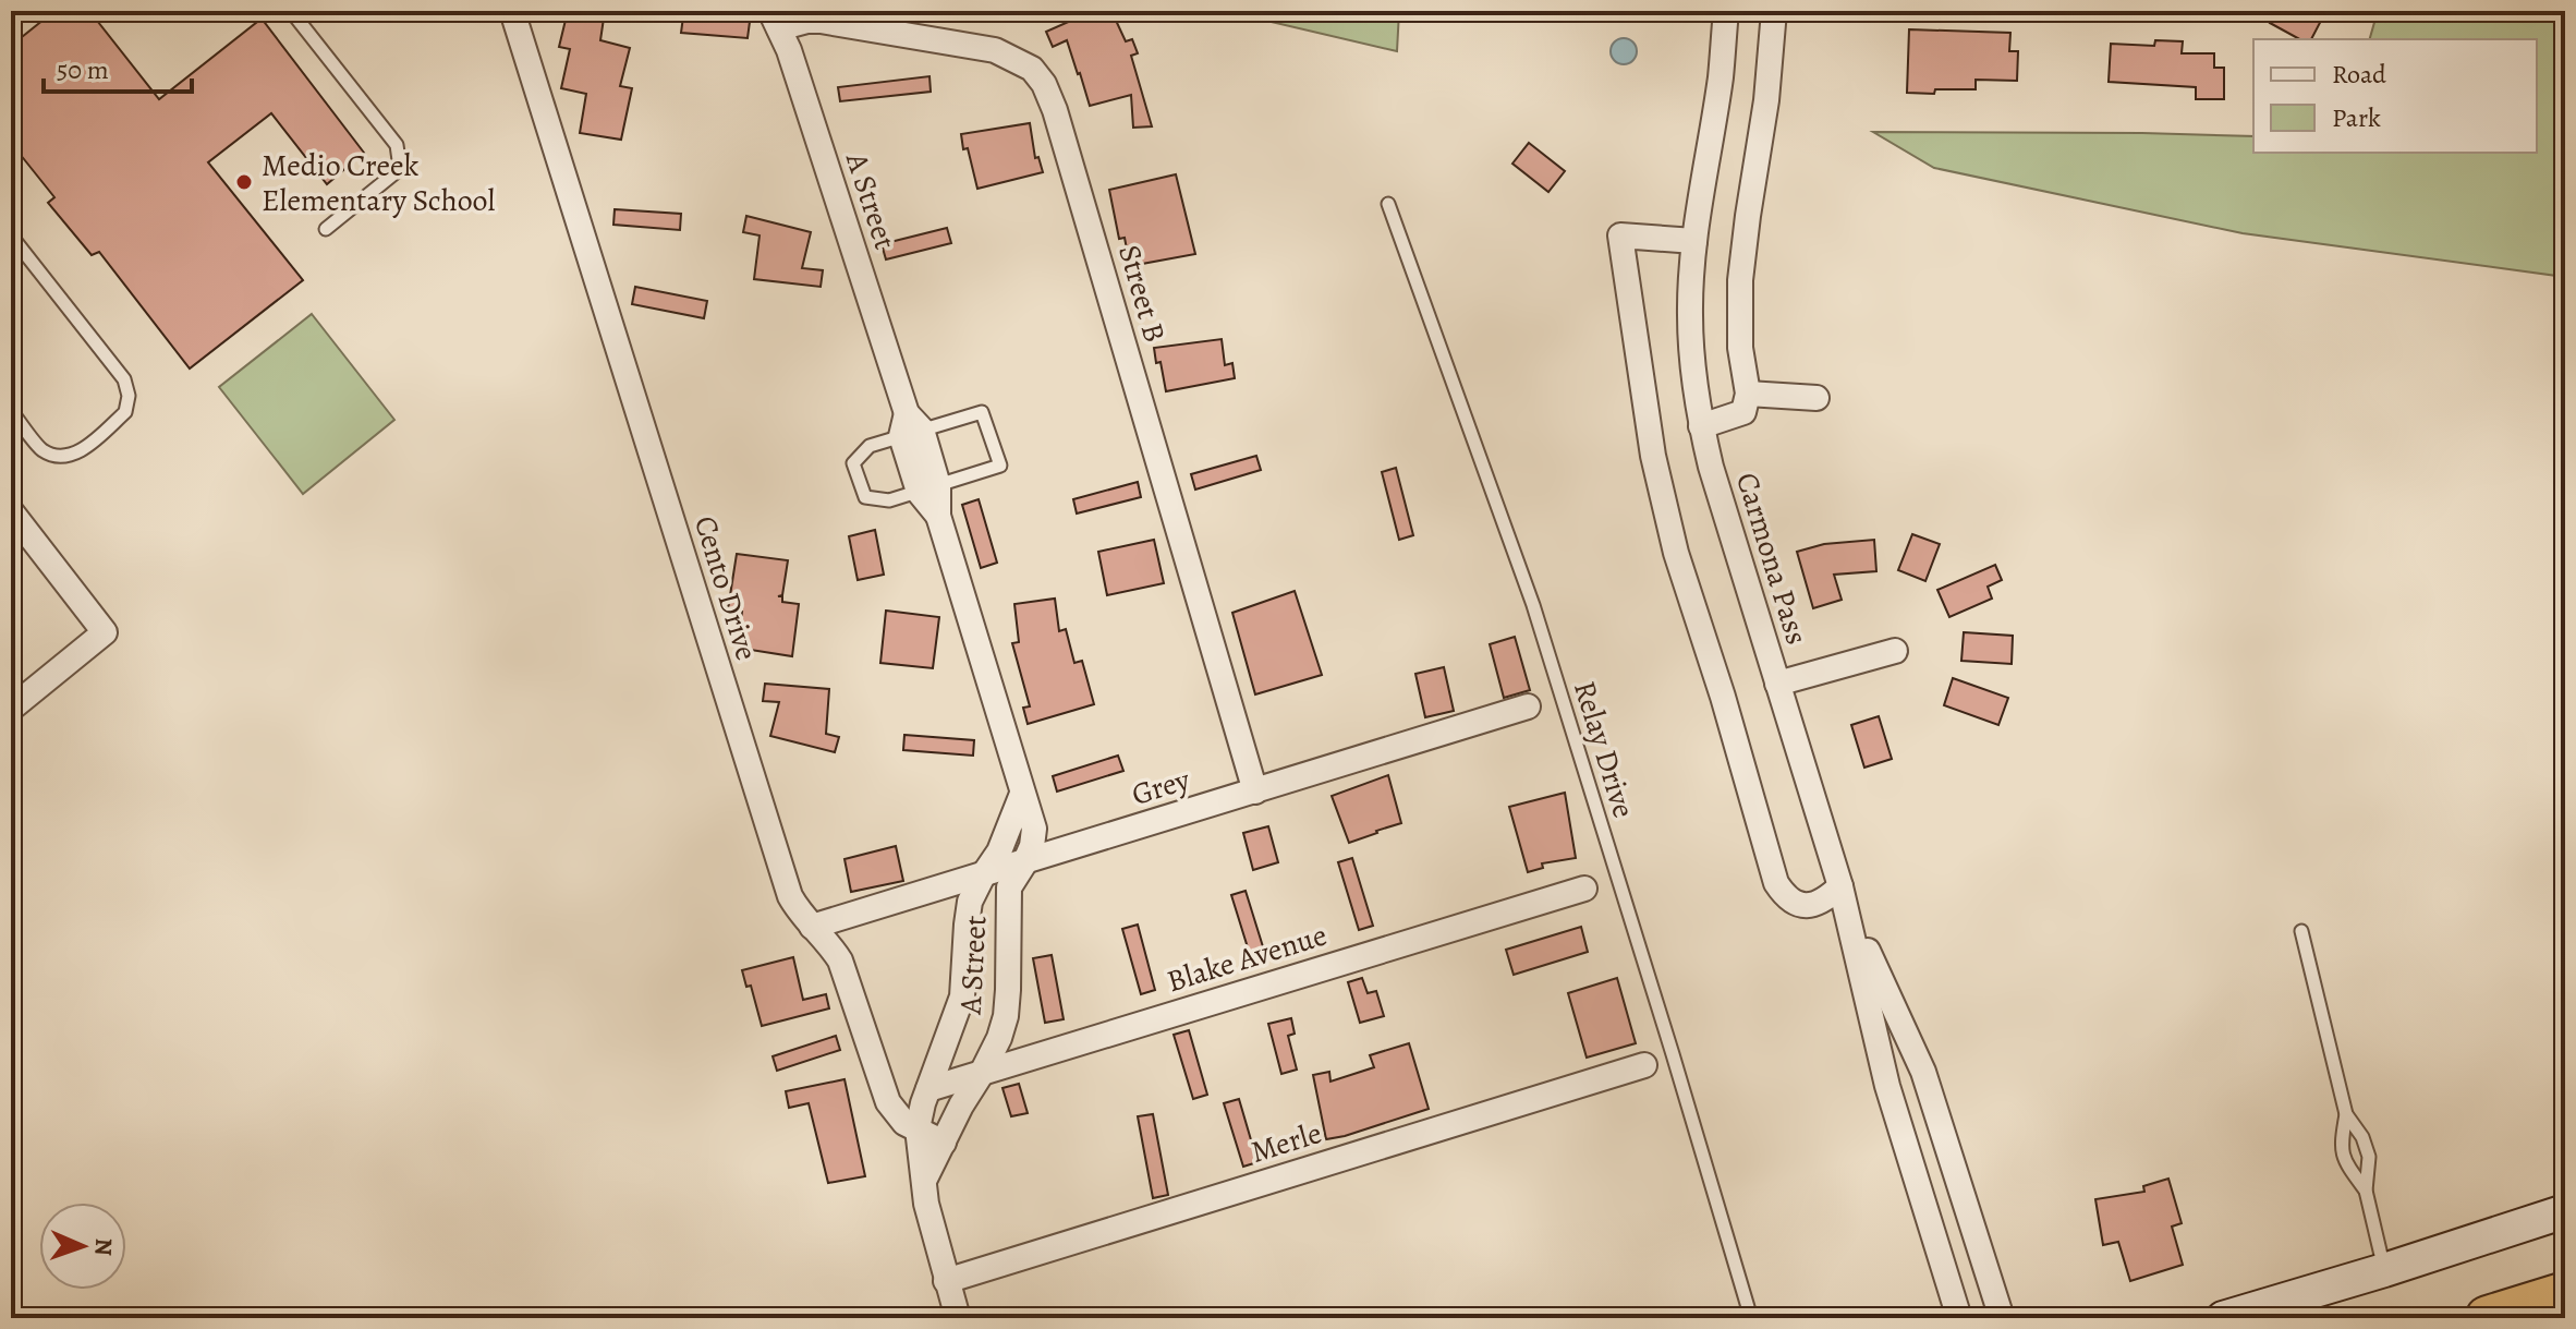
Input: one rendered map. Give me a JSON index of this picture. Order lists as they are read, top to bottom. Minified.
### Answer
{"streets":{"street":["A Street","Street B","Carmona Pass","Cento Drive","Grey","Blake Avenue","Merle"],"lane":["Relay Drive"]},"crossings":[["A Street","Street B"],["A Street","Cento Drive"],["A Street","Grey"],["A Street","Blake Avenue"],["A Street","Merle"],["Street B","Grey"],["Cento Drive","Grey"]],"places":["Medio Creek Elementary School"],"legend":["Road","Park"],"scale_bar":"50 m","north":"right"}
